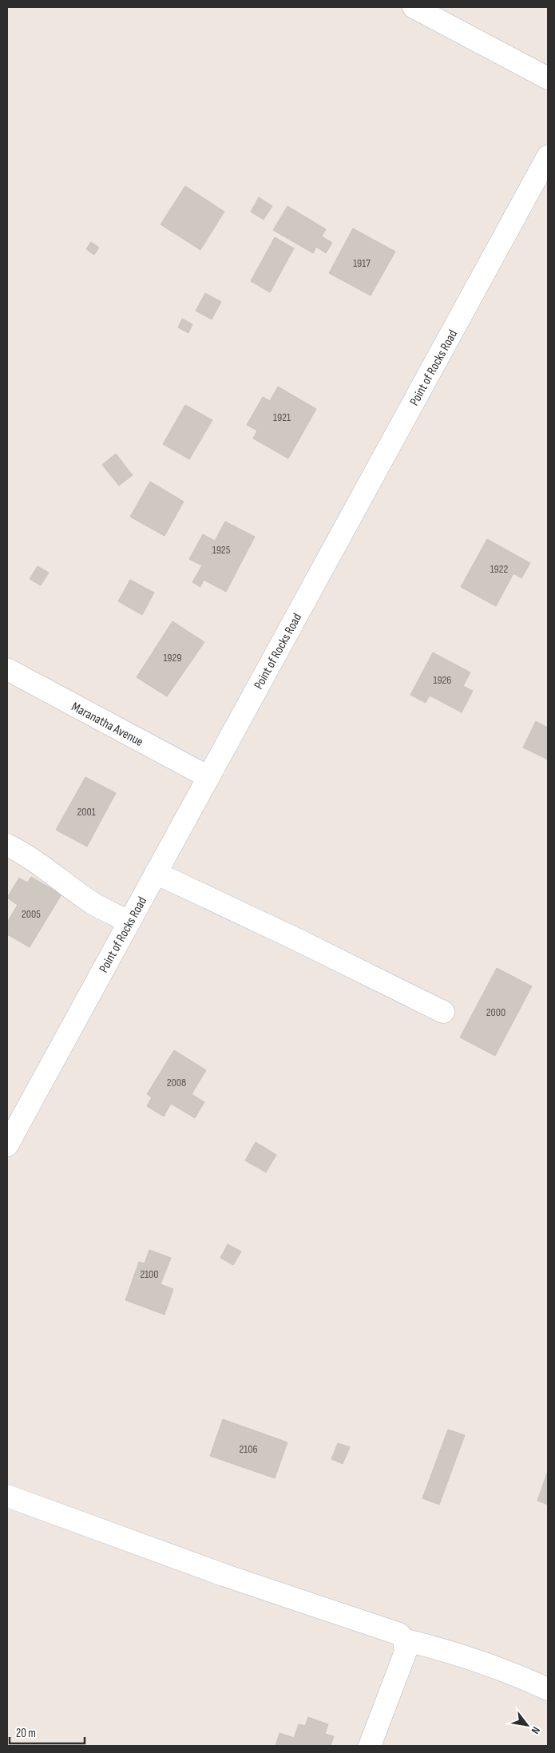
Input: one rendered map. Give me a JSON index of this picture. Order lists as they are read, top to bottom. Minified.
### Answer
{"streets":{"street":["Point of Rocks Road","Maranatha Avenue"]},"crossings":[["Point of Rocks Road","Maranatha Avenue"]],"house_numbers":["1917","1921","1925","1922","1929","1926","2001","2005","2000","2008","2100","2106"],"scale_bar":"20 m","north":"bottom right"}
